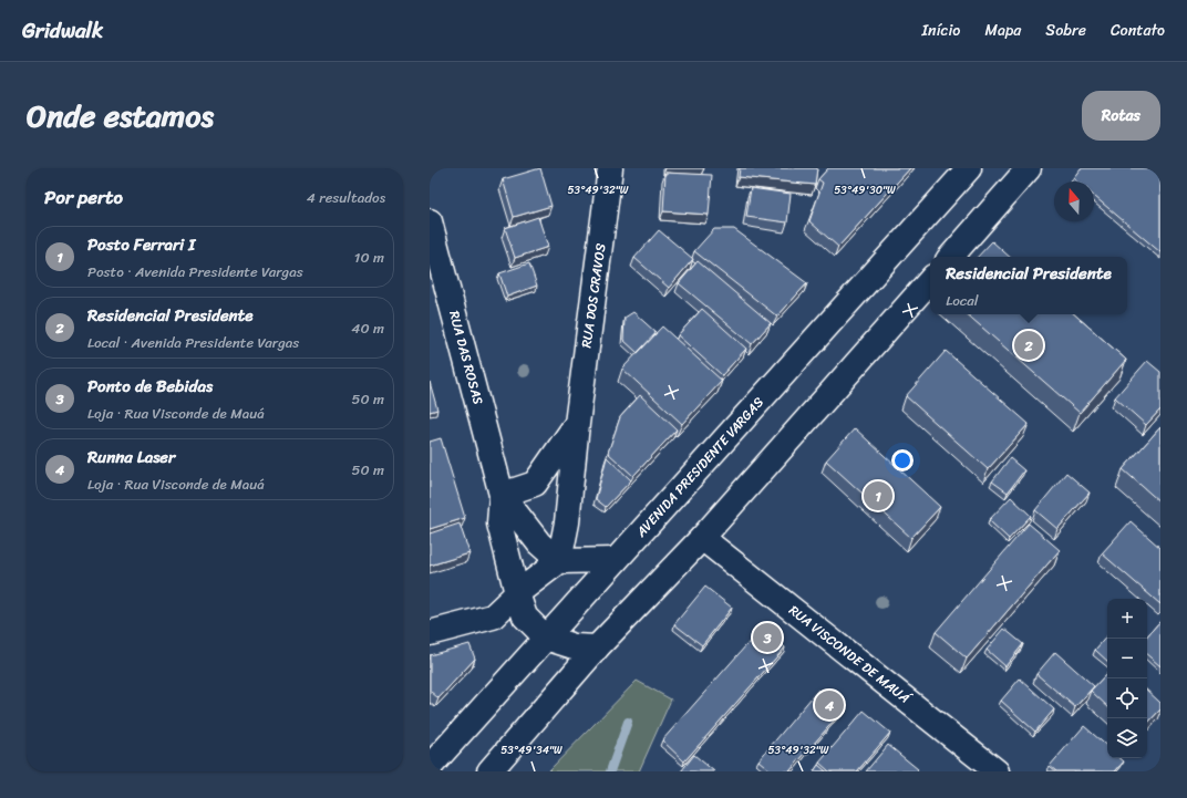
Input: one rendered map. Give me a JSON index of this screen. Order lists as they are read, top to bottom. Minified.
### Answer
{"streets":{"street":["RUA DOS CRAVOS","RUA DAS ROSAS","AVENIDA PRESIDENTE VARGAS","RUA VISCONDE DE MAUÁ"]},"crossings":[["RUA DOS CRAVOS","RUA DAS ROSAS"],["RUA DAS ROSAS","AVENIDA PRESIDENTE VARGAS"]],"north":"top","page":{"header":"Gridwalk","nav":["Início","Mapa","Sobre","Contato"],"title":"Onde estamos","buttons":"Rotas","heading":["Por perto","4 resultados"],"list":[{"mark":"1","name":"Posto Ferrari I","note":"Posto · Avenida Presidente Vargas","value":"10 m"},{"mark":"2","name":"Residencial Presidente","note":"Local · Avenida Presidente Vargas","value":"40 m"},{"mark":"3","name":"Ponto de Bebidas","note":"Loja · Rua Visconde de Mauá","value":"50 m"},{"mark":"4","name":"Runna Laser","note":"Loja · Rua Visconde de Mauá","value":"50 m"}],"popup":["Residencial Presidente","Local"],"pins":["2","1","3","4"],"map_buttons":["+","−"]},"coordinates":["53°49'32\"W","53°49'30\"W","53°49'34\"W"]}
